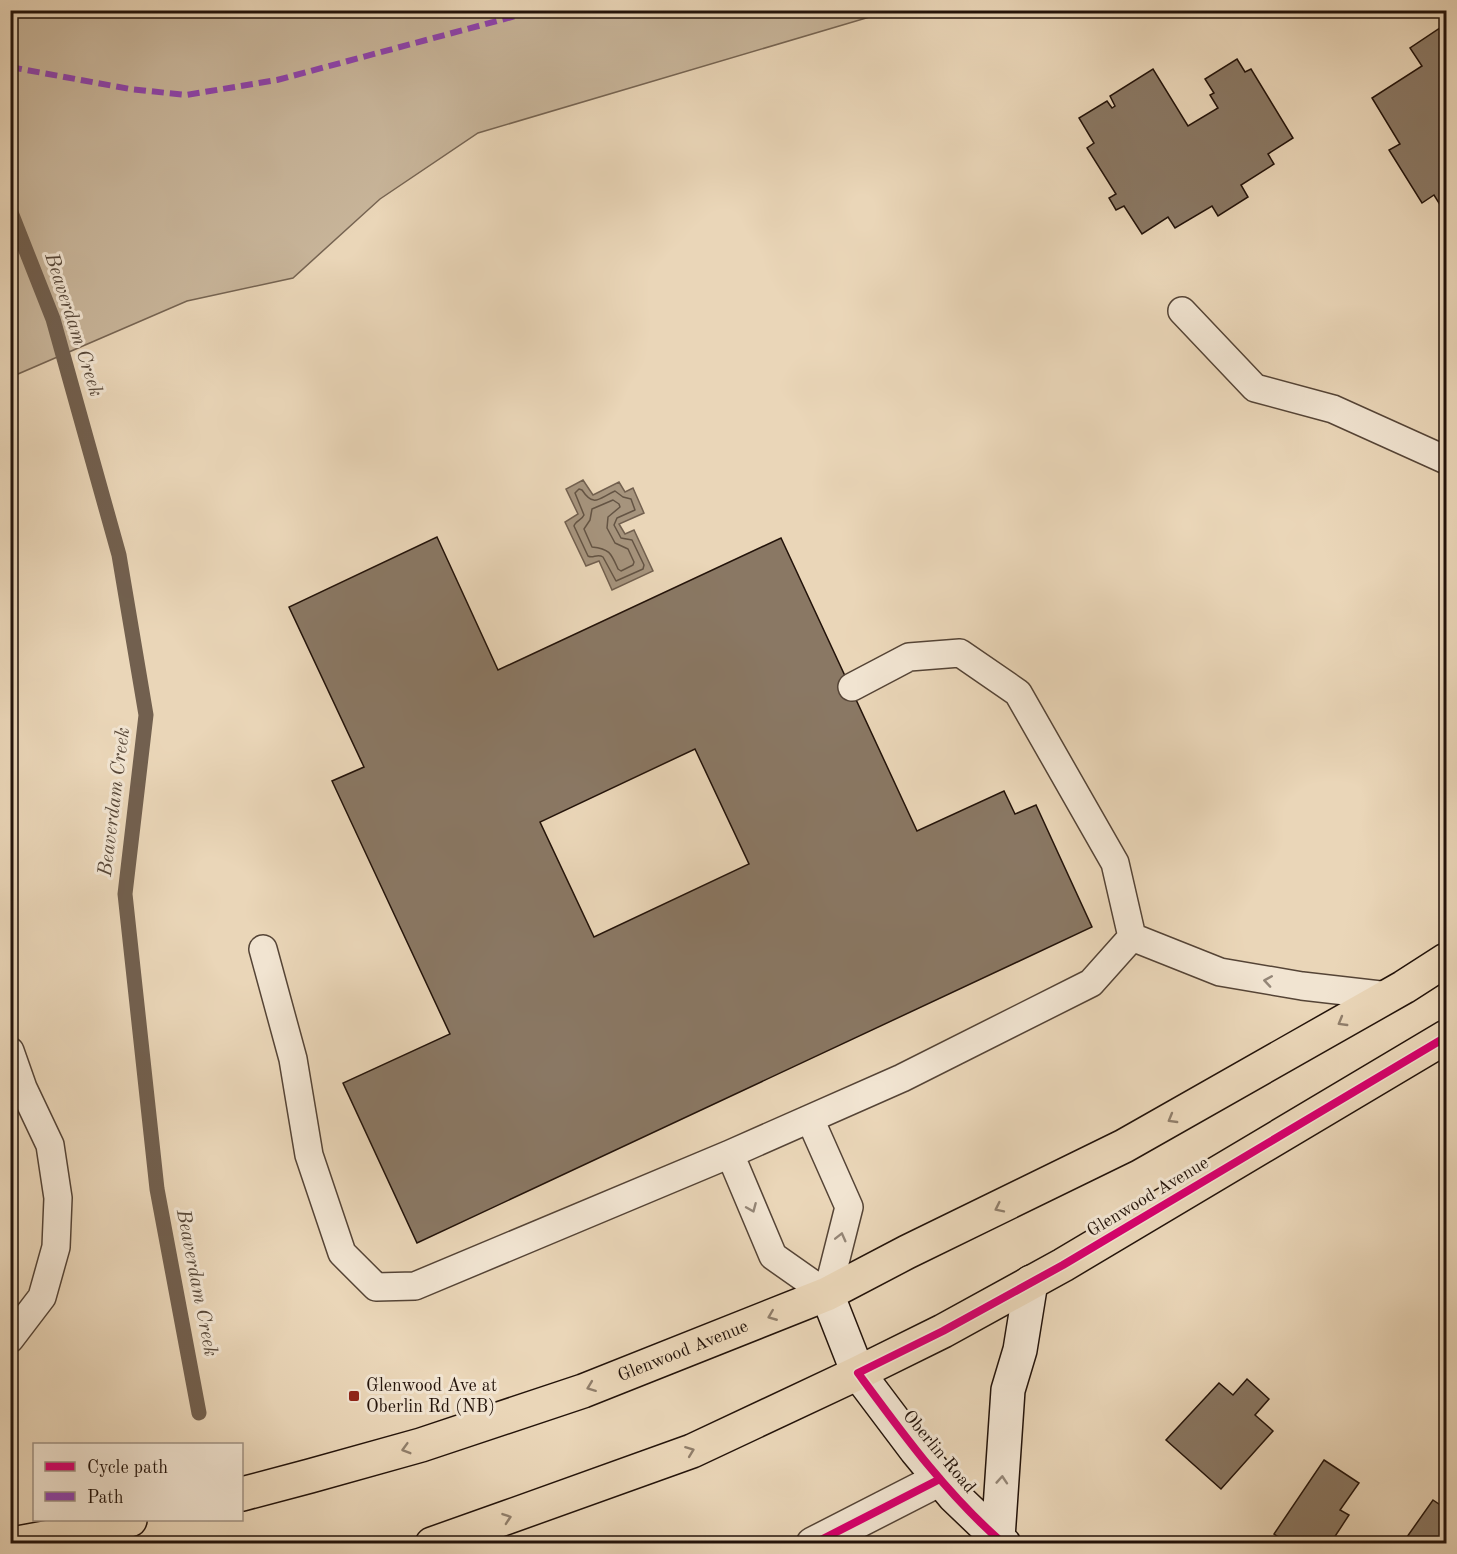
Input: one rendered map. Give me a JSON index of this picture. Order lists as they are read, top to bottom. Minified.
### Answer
{"streets":{"main road":["Glenwood Avenue","Oberlin Road"]},"crossings":[["Glenwood Avenue","Oberlin Road"]],"water":["Beaverdam Creek"],"places":{"transit":["Glenwood Ave at Oberlin Rd (NB)"]},"legend":["Cycle path","Path"]}
